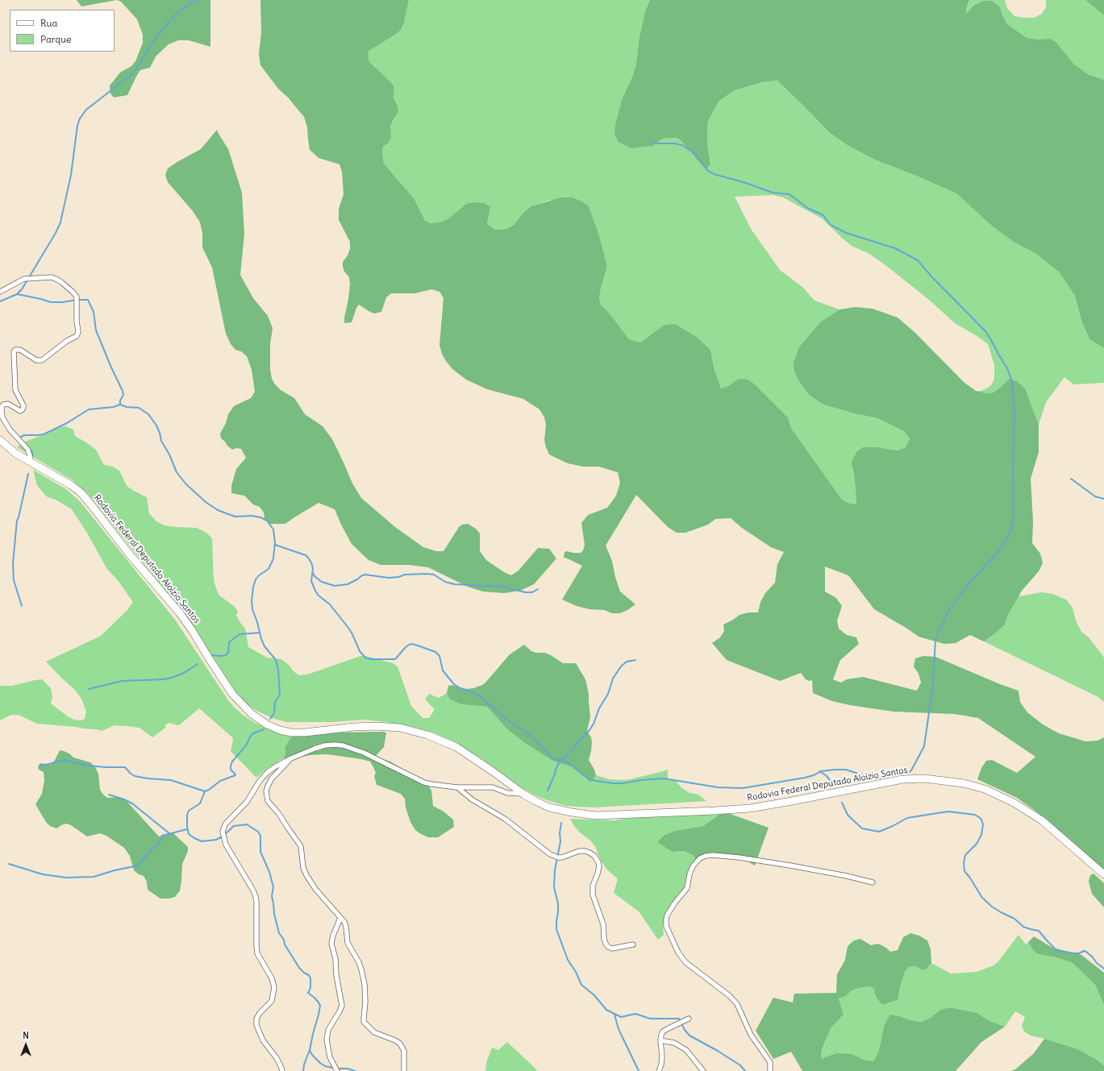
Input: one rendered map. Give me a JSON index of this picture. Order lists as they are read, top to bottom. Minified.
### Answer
{"streets":{"highway":["Rodovia Federal Deputado Aloízio Santos"]},"legend":["Rua","Parque"],"north":"top"}
